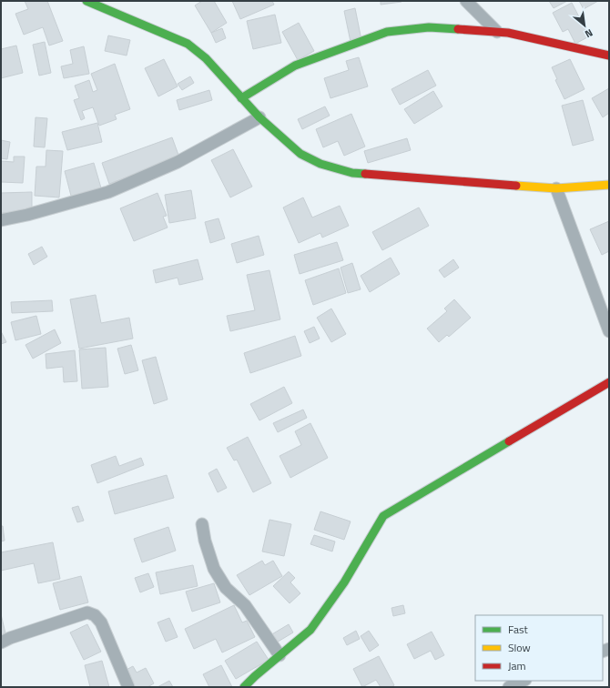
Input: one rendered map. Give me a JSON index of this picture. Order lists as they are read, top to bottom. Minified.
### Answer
{"legend":["Fast","Slow","Jam"],"north":"bottom right"}
